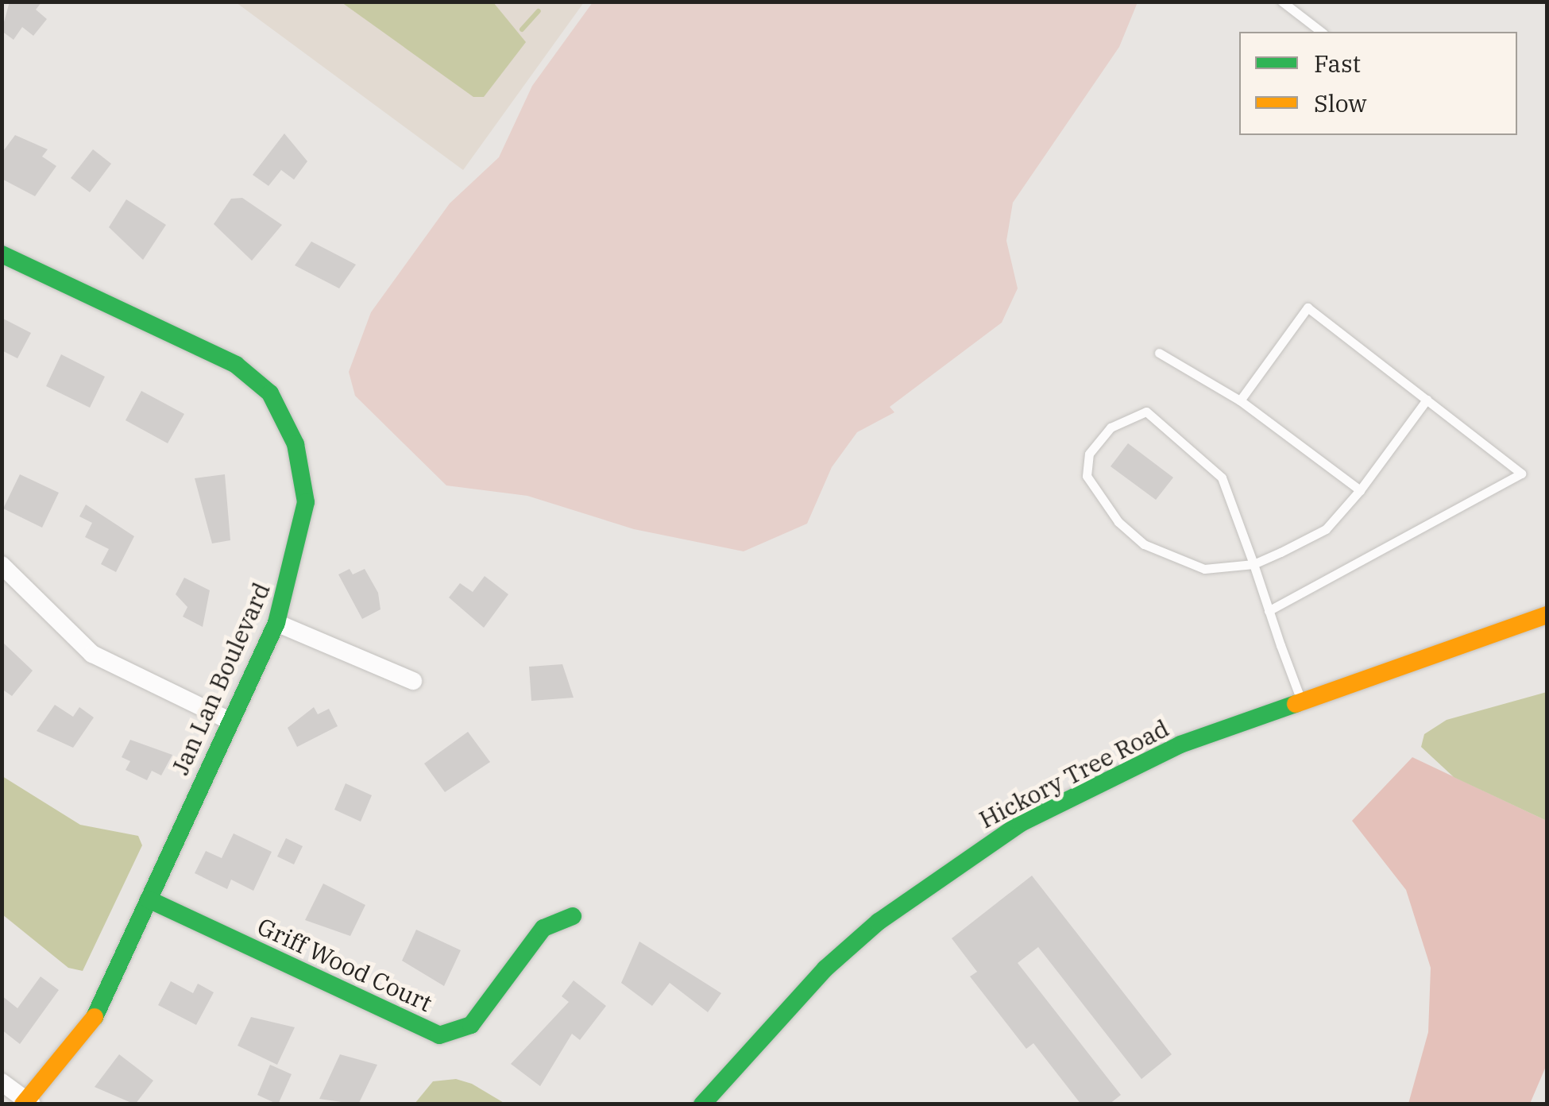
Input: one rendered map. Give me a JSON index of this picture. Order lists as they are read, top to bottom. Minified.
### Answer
{"streets":{"street":["Jan Lan Boulevard","Hickory Tree Road","Griff Wood Court"]},"crossings":[["Jan Lan Boulevard","Griff Wood Court"]],"legend":["Fast","Slow"]}
